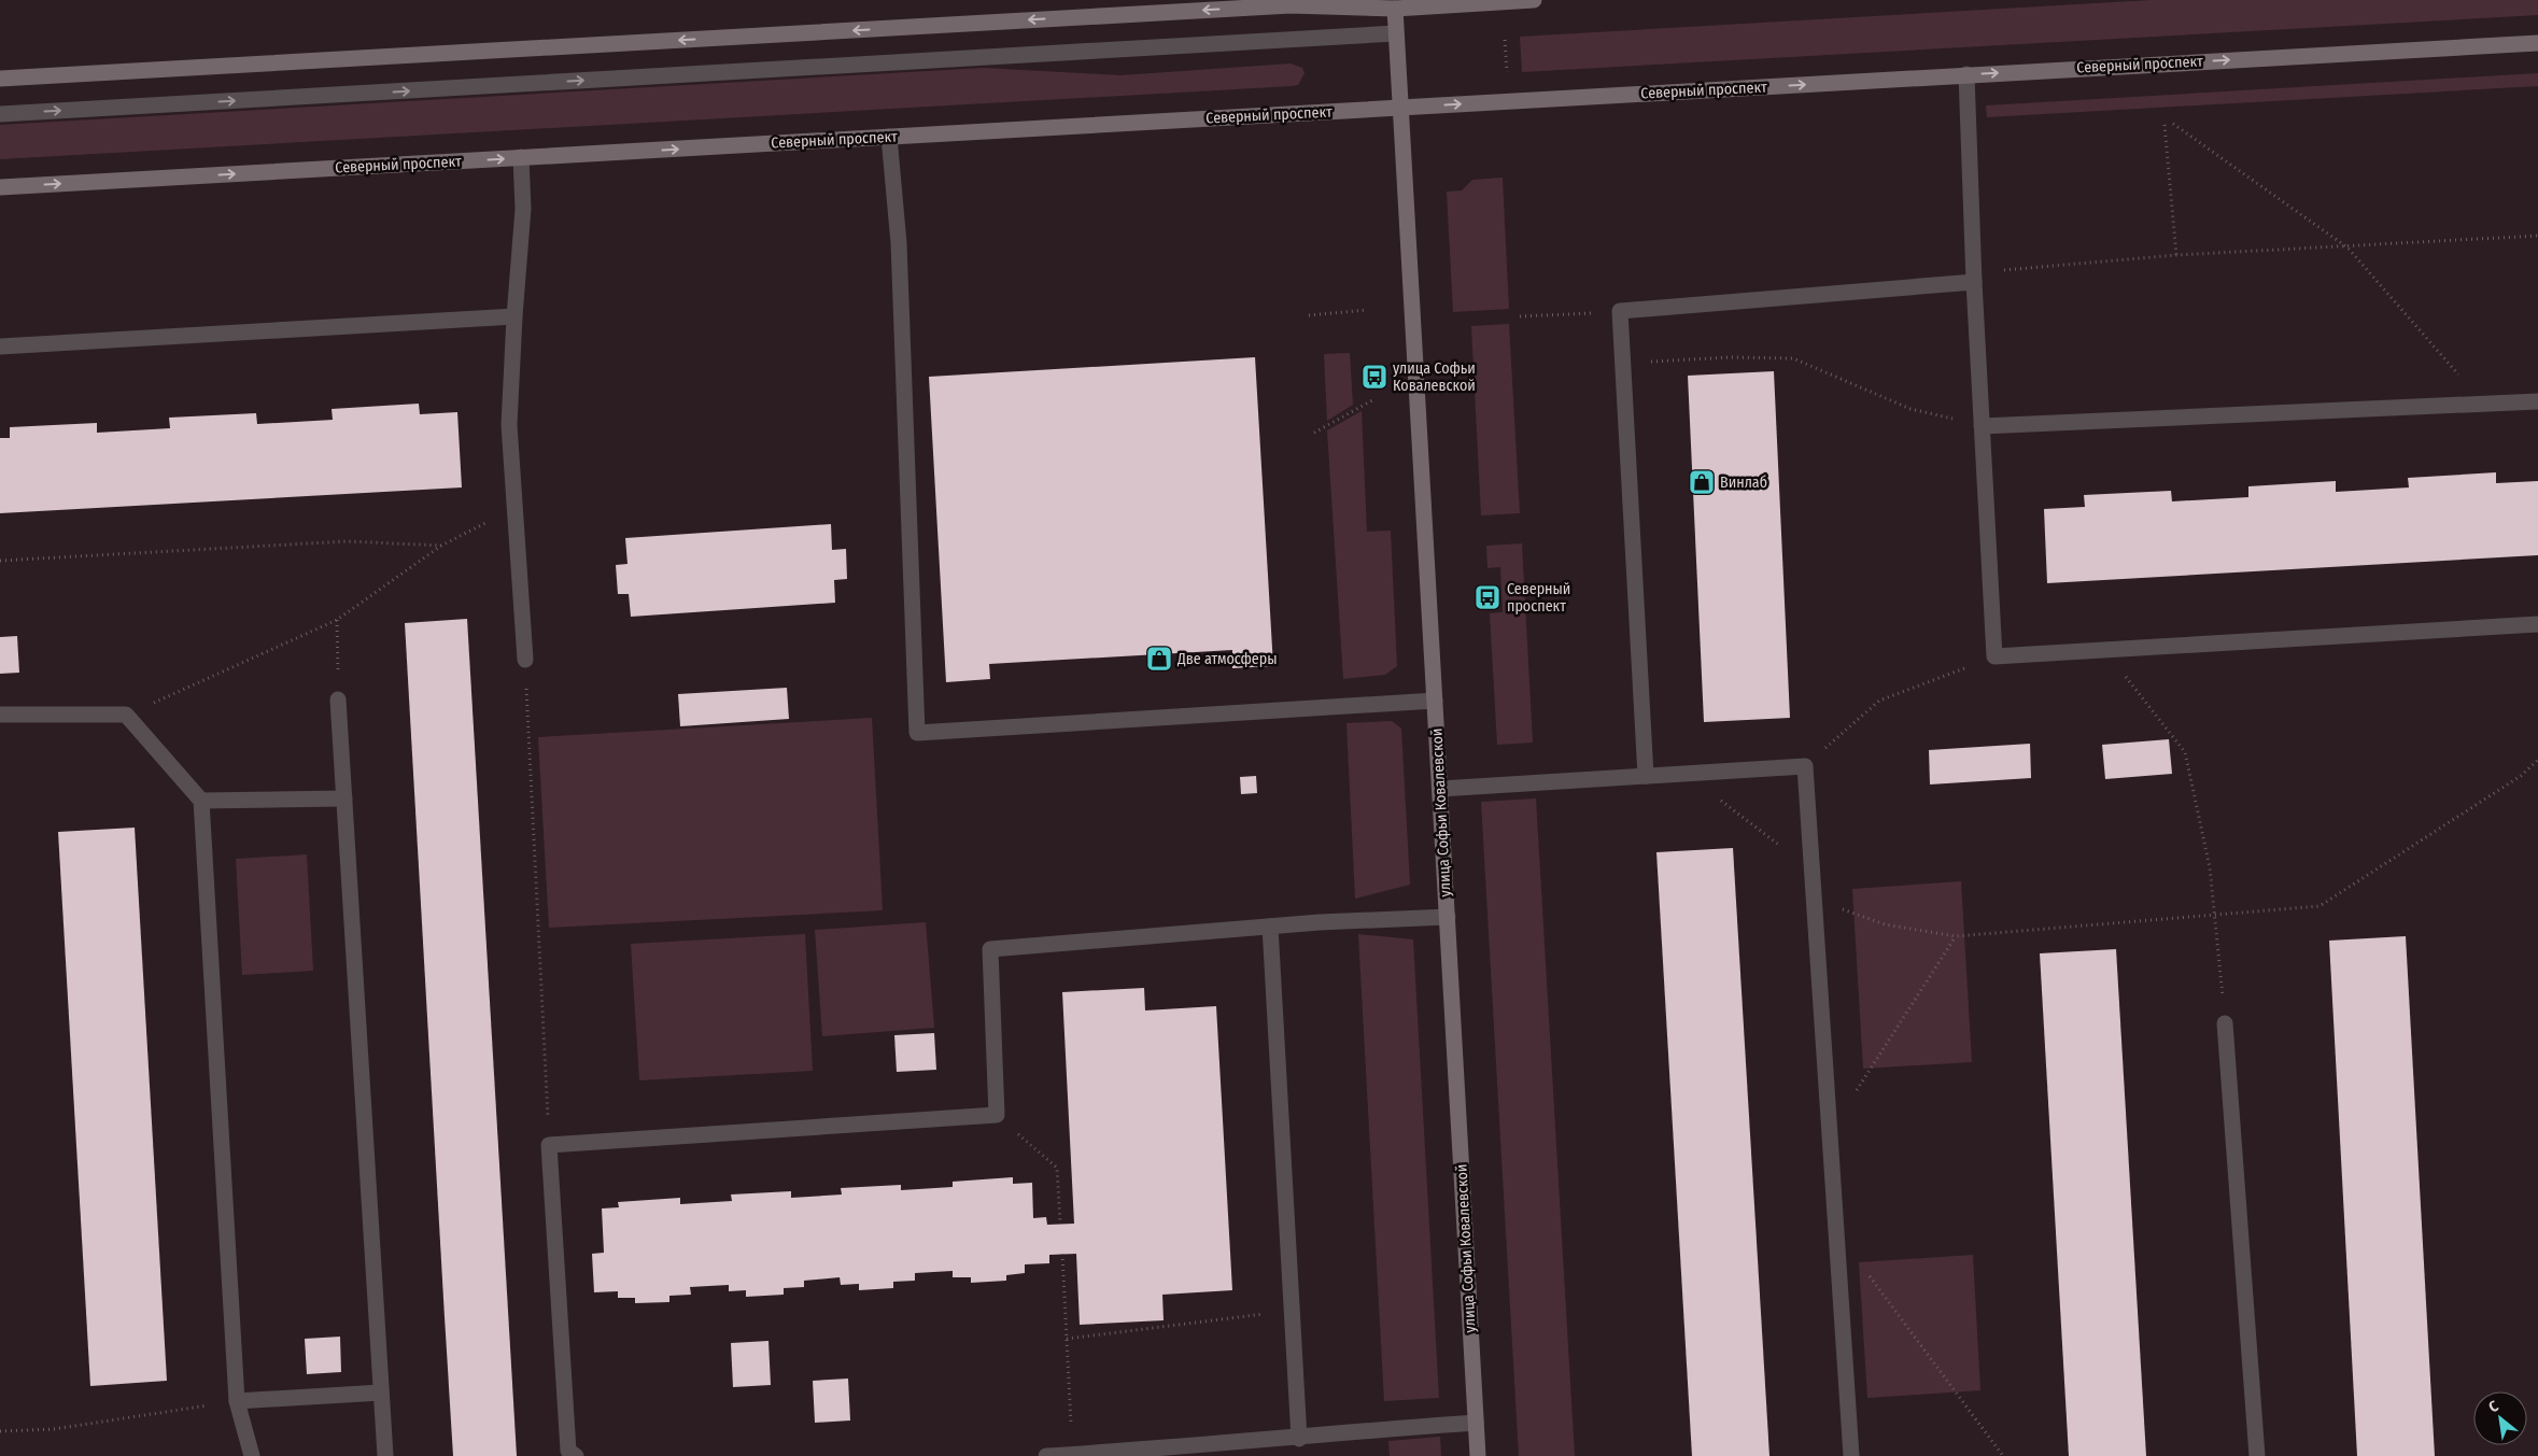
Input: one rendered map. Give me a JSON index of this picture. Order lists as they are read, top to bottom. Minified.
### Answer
{"streets":{"main road":["Северный проспект","улица Софьи Ковалевской"]},"crossings":[["Северный проспект","улица Софьи Ковалевской"]],"places":{"bus stop":["улица Софьи Ковалевской","Северный проспект"],"shop":["Винлаб","Две атмосферы"]},"north":"top left"}
